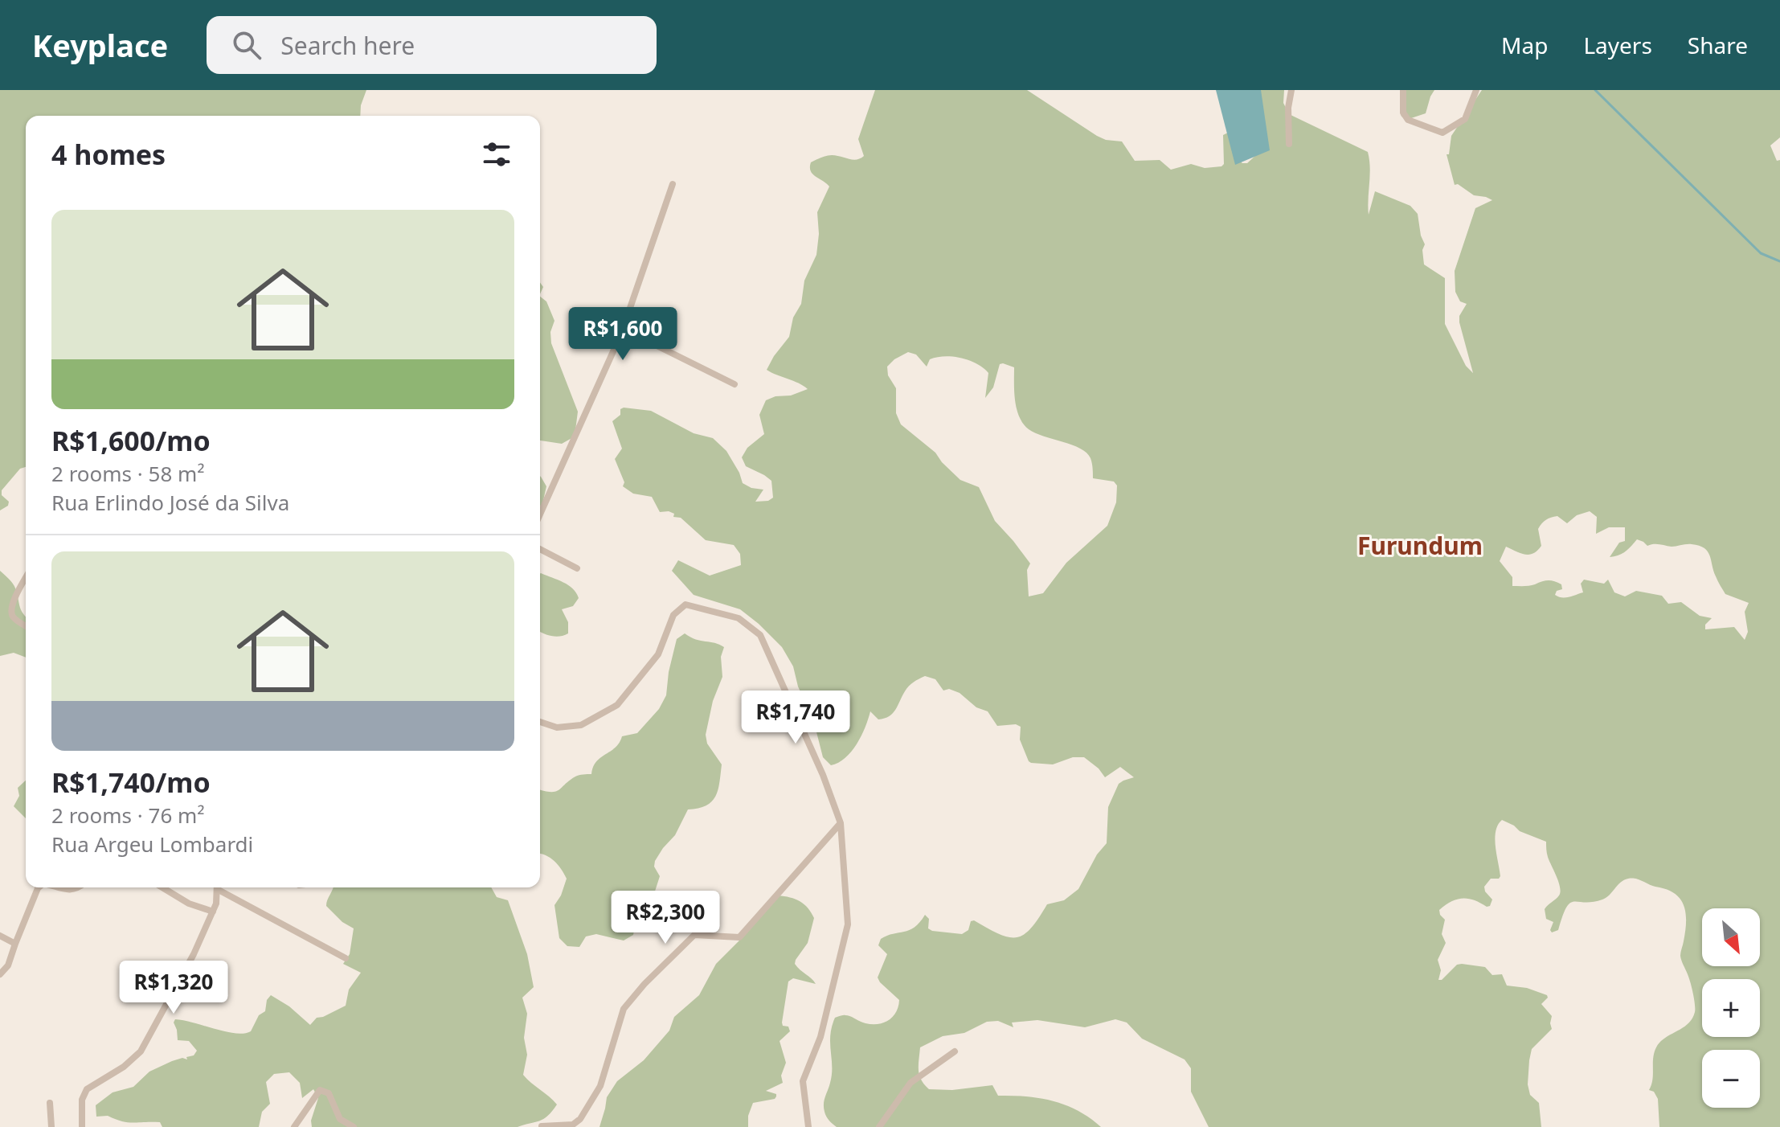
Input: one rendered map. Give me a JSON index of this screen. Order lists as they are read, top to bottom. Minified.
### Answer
{"districts":["Furundum"],"north":"bottom right","page":{"header":"Keyplace","search":"Search here","nav":["Map","Layers","Share"],"heading":"4 homes","list":[{"name":"R$1,600/mo","note":"2 rooms · 58 m² · Rua Erlindo José da Silva"},{"name":"R$1,740/mo","note":"2 rooms · 76 m² · Rua Argeu Lombardi"}],"price":["R$1,600","R$1,740","R$2,300","R$1,320"],"map_buttons":["+","−"]}}
